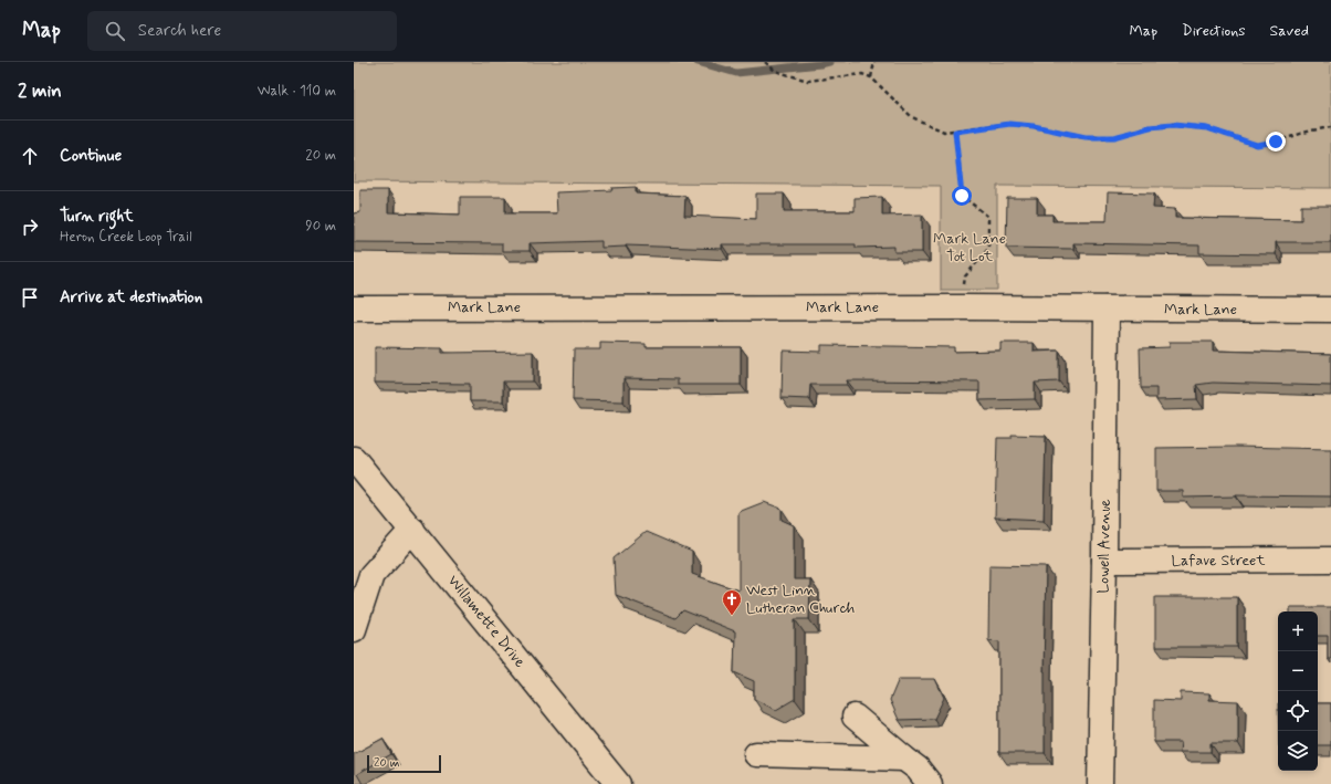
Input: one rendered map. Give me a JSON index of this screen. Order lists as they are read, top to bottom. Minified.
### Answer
{"streets":{"street":["Mark Lane","Lowell Avenue","Lafave Street","Willamette Drive"]},"crossings":[["Mark Lane","Lowell Avenue"],["Lowell Avenue","Lafave Street"]],"parks":["Mark Lane Tot Lot"],"places":{"church":["West Linn Lutheran Church"]},"scale_bar":"20 m","page":{"header":"Map","search":"Search here","nav":["Map","Directions","Saved"],"heading":["2 min","Walk · 110 m"],"list":[["Continue","20 m"],["Turn right","Heron Creek Loop Trail","90 m"],"Arrive at destination"],"map_buttons":["+","−"],"scale":"20 m"}}
